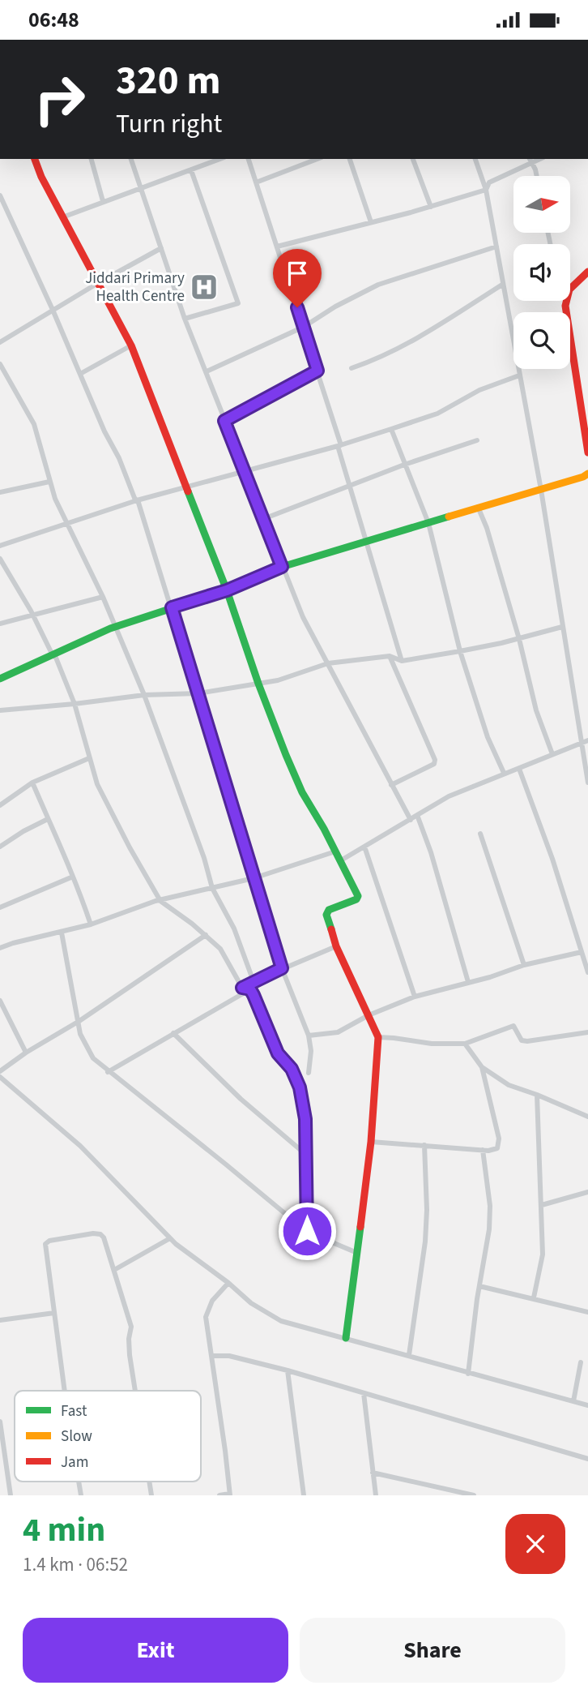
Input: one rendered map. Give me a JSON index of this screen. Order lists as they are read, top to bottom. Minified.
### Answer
{"places":{"hospital":["Jiddari Primary Health Centre"]},"legend":["Fast","Slow","Jam"],"north":"right","page":{"status":"06:48","turn":["320 m","Turn right"],"heading":["4 min","1.4 km · 06:52"],"buttons":["Exit","Share"]}}
